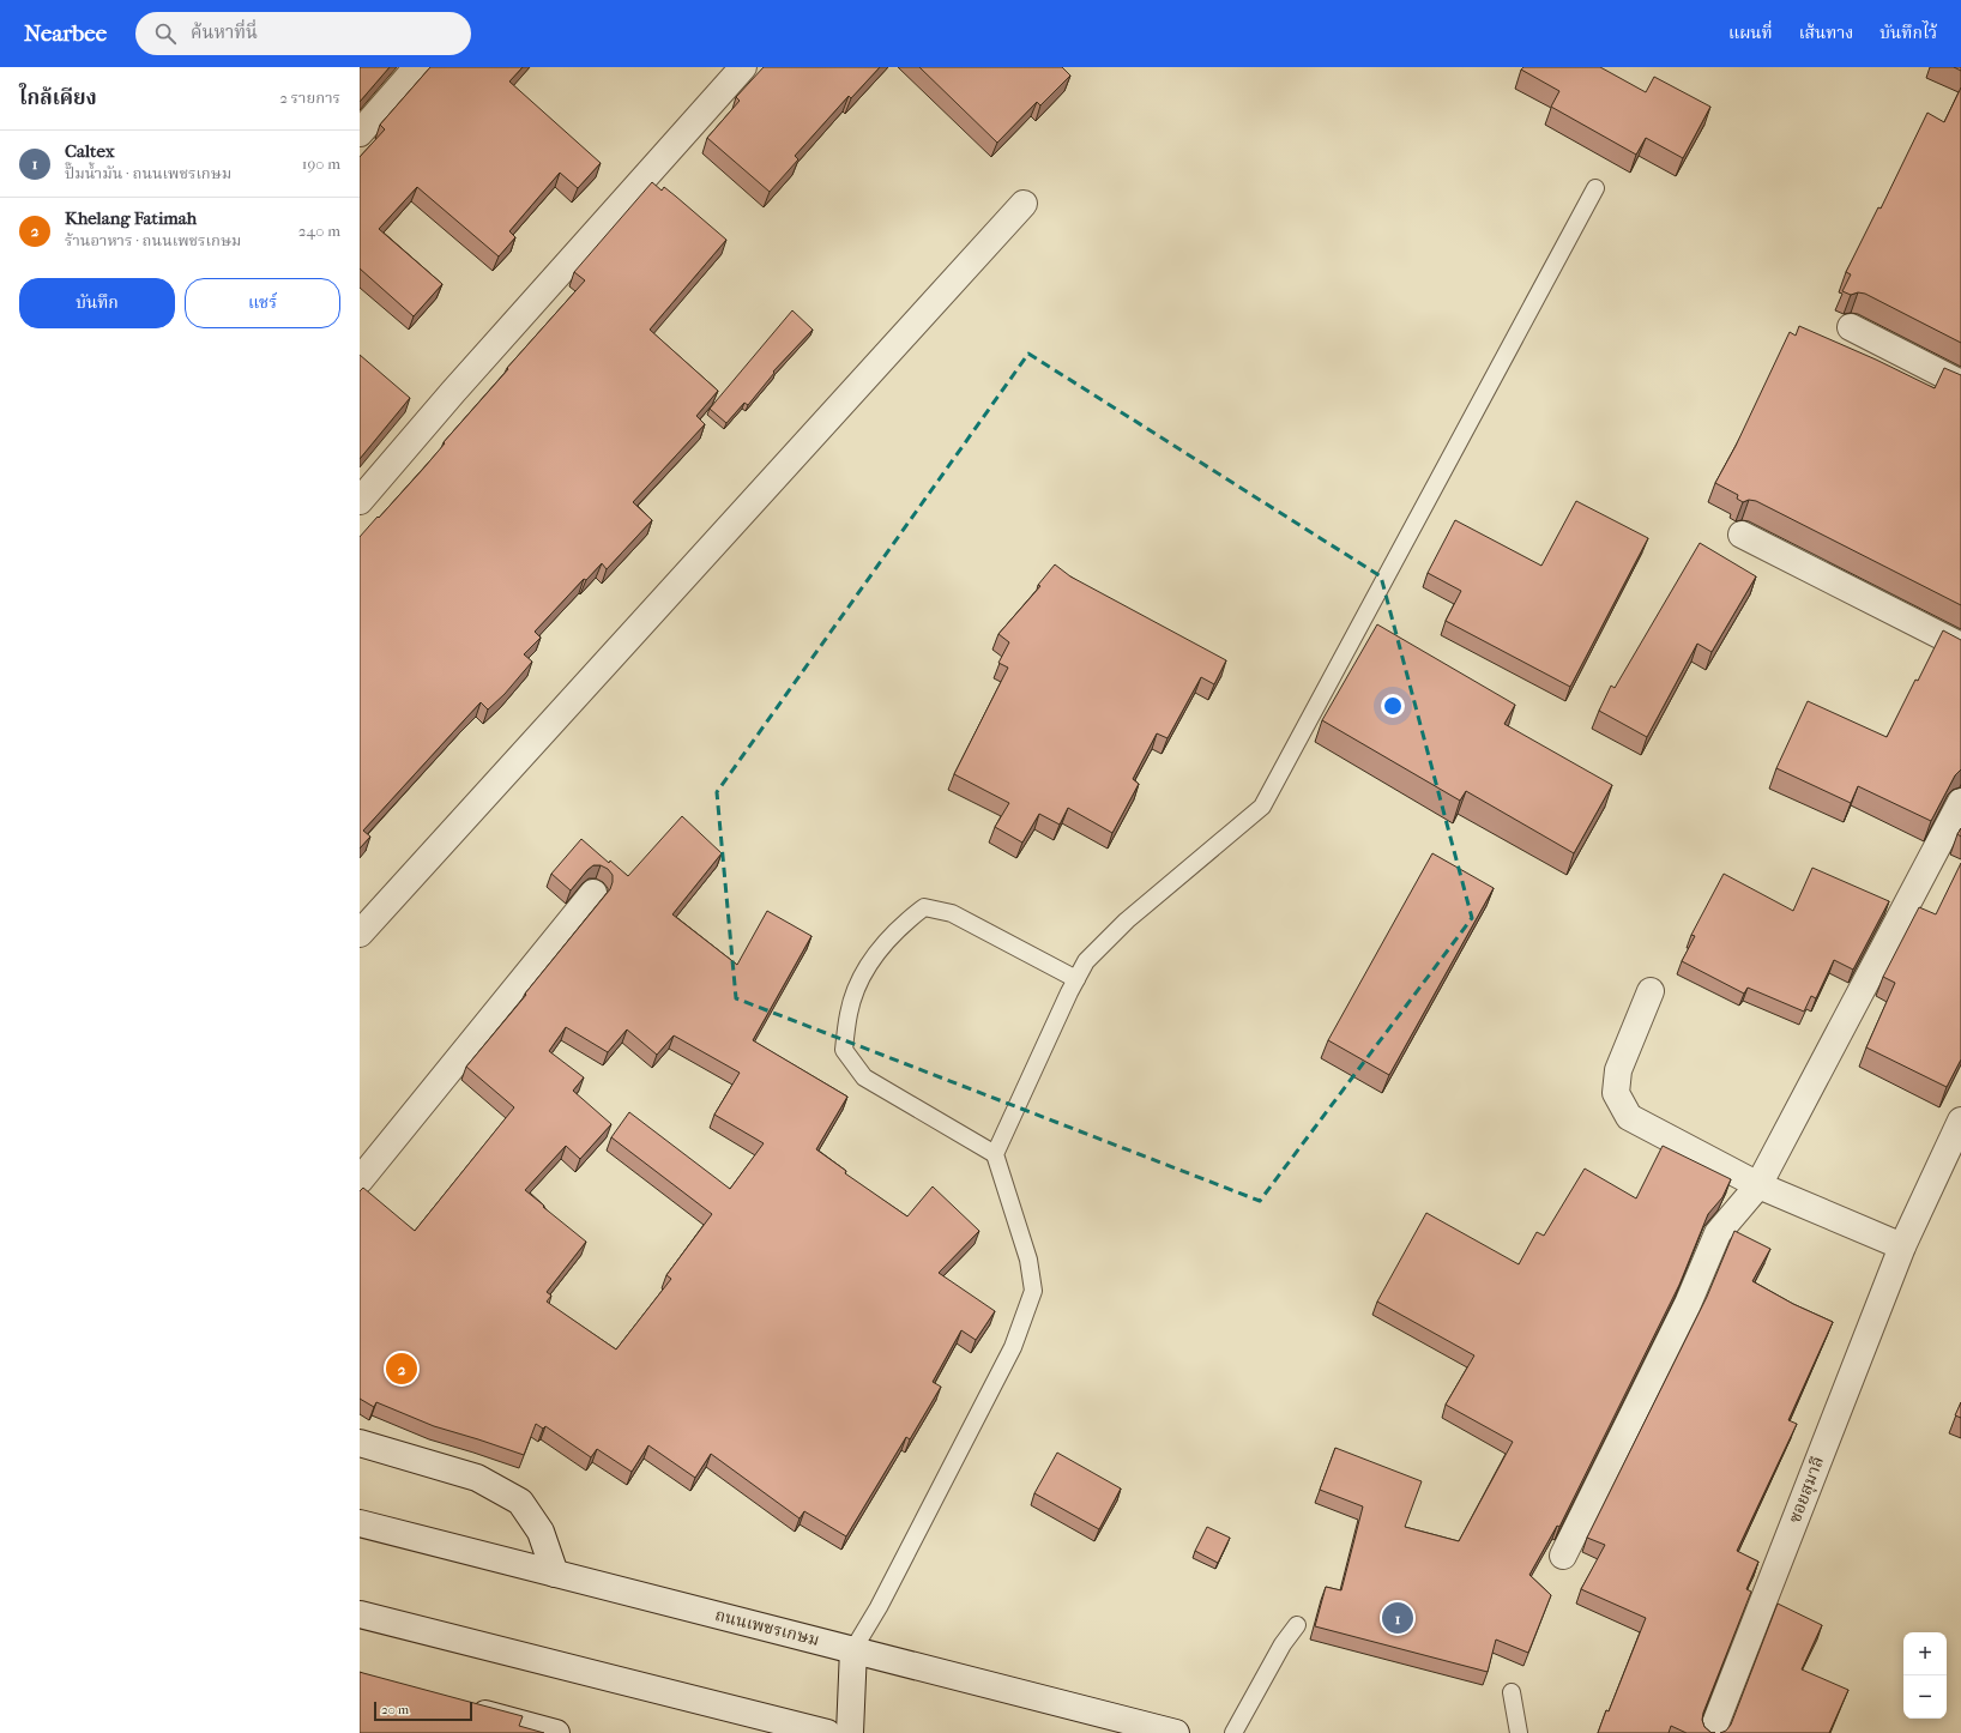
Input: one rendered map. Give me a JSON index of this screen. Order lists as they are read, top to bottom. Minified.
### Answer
{"streets":{"street":["ซอยสุมาลี","ถนนเพชรเกษม"]},"scale_bar":"20 m","page":{"header":"Nearbee","search":"ค้นหาที่นี่","nav":["แผนที่","เส้นทาง","บันทึกไว้"],"heading":["ใกล้เคียง","2 รายการ"],"list":[{"mark":"1","name":"Caltex","note":"ปั๊มน้ำมัน · ถนนเพชรเกษม","value":"190 m"},{"mark":"2","name":"Khelang Fatimah","note":"ร้านอาหาร · ถนนเพชรเกษม","value":"240 m"}],"buttons":["บันทึก","แชร์"],"pins":["2","1"],"map_buttons":["+","−"],"scale":"20 m"}}
